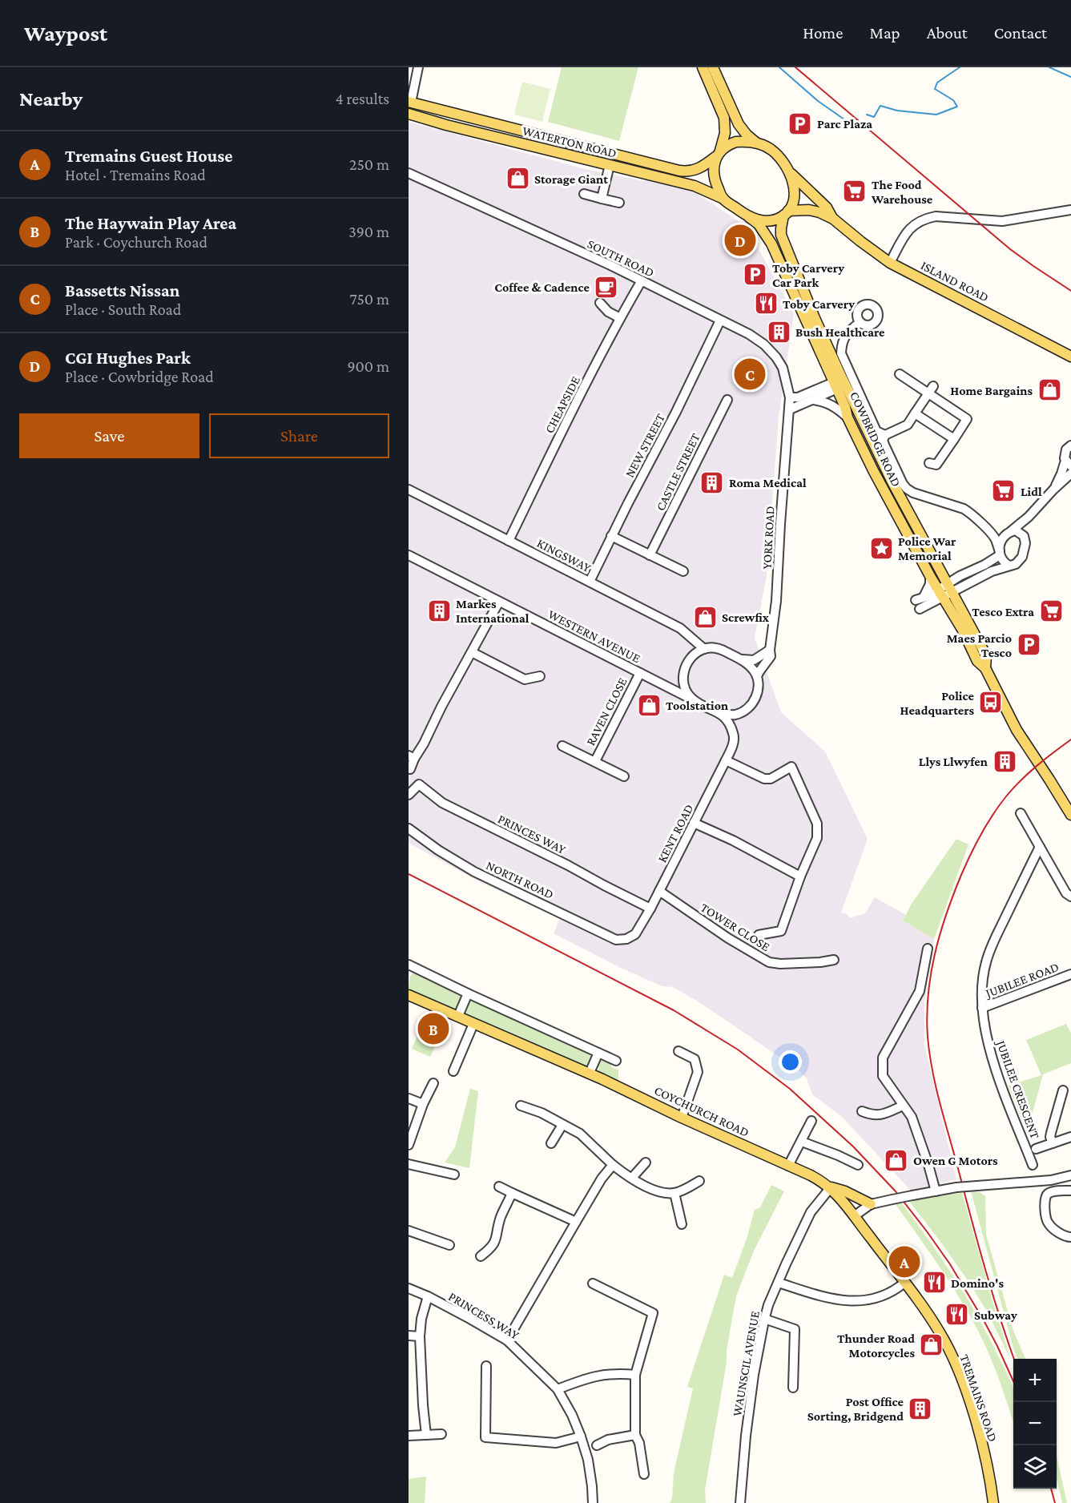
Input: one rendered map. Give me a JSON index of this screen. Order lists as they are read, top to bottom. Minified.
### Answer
{"streets":{"main road":["WATERTON ROAD","ISLAND ROAD","COWBRIDGE ROAD","COYCHURCH ROAD","TREMAINS ROAD"],"street":["SOUTH ROAD","CHEAPSIDE","NEW STREET","CASTLE STREET","YORK ROAD","KINGSWAY","WESTERN AVENUE","RAVEN CLOSE","KENT ROAD","PRINCES WAY","NORTH ROAD","TOWER CLOSE","JUBILEE ROAD","JUBILEE CRESCENT","PRINCESS WAY","WAUNSCIL AVENUE"]},"crossings":[["WATERTON ROAD","COWBRIDGE ROAD"],["SOUTH ROAD","CHEAPSIDE"],["SOUTH ROAD","NEW STREET"],["SOUTH ROAD","YORK ROAD"],["CHEAPSIDE","KINGSWAY"],["NEW STREET","KINGSWAY"],["YORK ROAD","KINGSWAY"],["YORK ROAD","WESTERN AVENUE"],["YORK ROAD","KENT ROAD"],["KINGSWAY","WESTERN AVENUE"],["KINGSWAY","KENT ROAD"],["WESTERN AVENUE","RAVEN CLOSE"],["WESTERN AVENUE","KENT ROAD"],["KENT ROAD","PRINCES WAY"],["KENT ROAD","NORTH ROAD"],["KENT ROAD","TOWER CLOSE"],["JUBILEE ROAD","JUBILEE CRESCENT"],["COYCHURCH ROAD","WAUNSCIL AVENUE"],["COYCHURCH ROAD","TREMAINS ROAD"]],"places":{"parking":["Parc Plaza","Toby Carvery Car Park","Maes Parcio Tesco"],"shop":["Storage Giant","Home Bargains","Screwfix","Toolstation","Owen G Motors","Thunder Road Motorcycles"],"supermarket":["The Food Warehouse","Lidl","Tesco Extra"],"cafe":["Coffee & Cadence"],"restaurant":["Toby Carvery","Domino's","Subway"],"building":["Bush Healthcare","Roma Medical","Markes International","Llys Llwyfen","Post Office Sorting, Bridgend"],"place":["Police War Memorial"],"bus stop":["Police Headquarters"]},"page":{"header":"Waypost","nav":["Home","Map","About","Contact"],"heading":["Nearby","4 results"],"list":[{"mark":"A","name":"Tremains Guest House","note":"Hotel · Tremains Road","value":"250 m"},{"mark":"B","name":"The Haywain Play Area","note":"Park · Coychurch Road","value":"390 m"},{"mark":"C","name":"Bassetts Nissan","note":"Place · South Road","value":"750 m"},{"mark":"D","name":"CGI Hughes Park","note":"Place · Cowbridge Road","value":"900 m"}],"pins":["D","C","B","A"],"buttons":["Save","Share"],"map_buttons":["+","−"]}}
